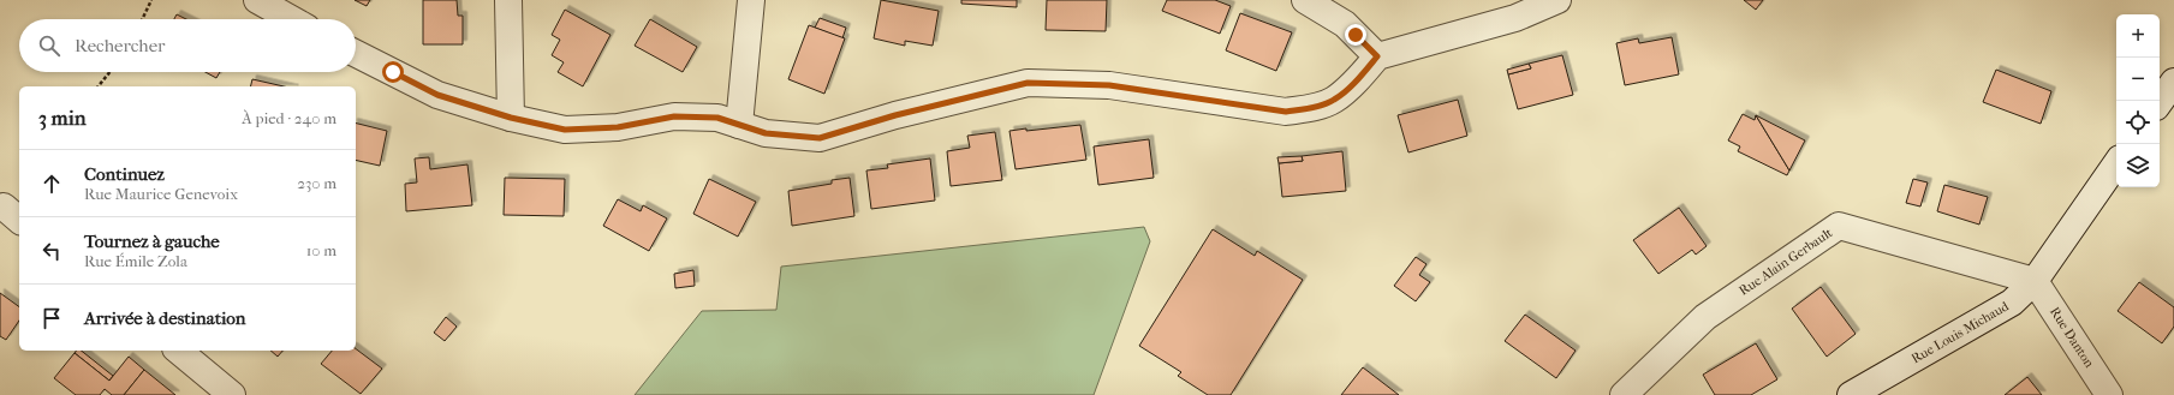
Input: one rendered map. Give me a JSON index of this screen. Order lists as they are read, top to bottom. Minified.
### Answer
{"streets":{"street":["Rue Alain Gerbault","Rue Louis Michaud","Rue Danton"]},"crossings":[["Rue Alain Gerbault","Rue Louis Michaud"],["Rue Alain Gerbault","Rue Danton"],["Rue Louis Michaud","Rue Danton"]],"page":{"map_buttons":["+","−"],"search":"Rechercher","heading":["3 min","À pied · 240 m"],"list":[["Continuez","Rue Maurice Genevoix","230 m"],["Tournez à gauche","Rue Émile Zola","10 m"],"Arrivée à destination"]}}
